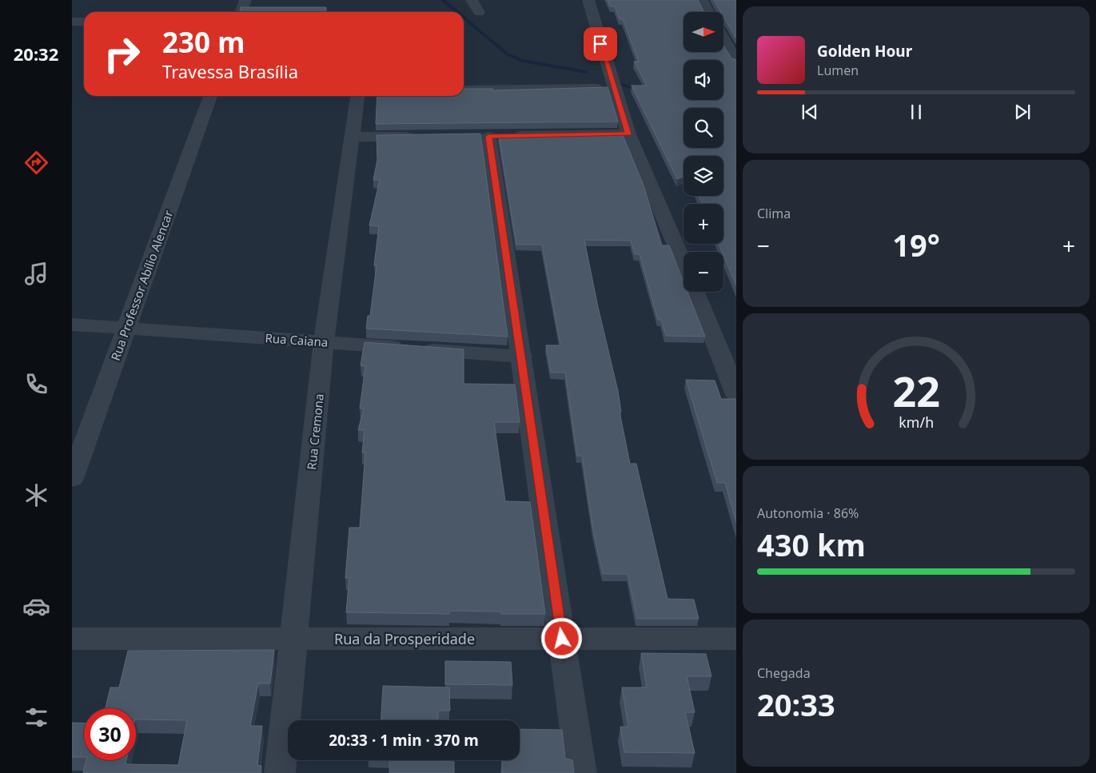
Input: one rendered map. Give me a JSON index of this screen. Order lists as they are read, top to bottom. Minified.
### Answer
{"streets":{"street":["Rua Professor Abílio Alencar","Rua Caiana","Rua Cremona","Rua da Prosperidade"]},"crossings":[["Rua Professor Abílio Alencar","Rua Caiana"],["Rua Caiana","Rua Cremona"],["Rua Cremona","Rua da Prosperidade"]],"north":"right","page":{"tabs":"20:32","map_buttons":["+","−"],"turn":["230 m","Travessa Brasília"],"song":["Golden Hour","Lumen"],"tile":["Clima",["Autonomia · 86%","430 km"],["Chegada","20:33"]],"heat":["−","19°","+"],"limit":"30","trip":"20:33 · 1 min · 370 m","gauge":["22","km/h"]}}
